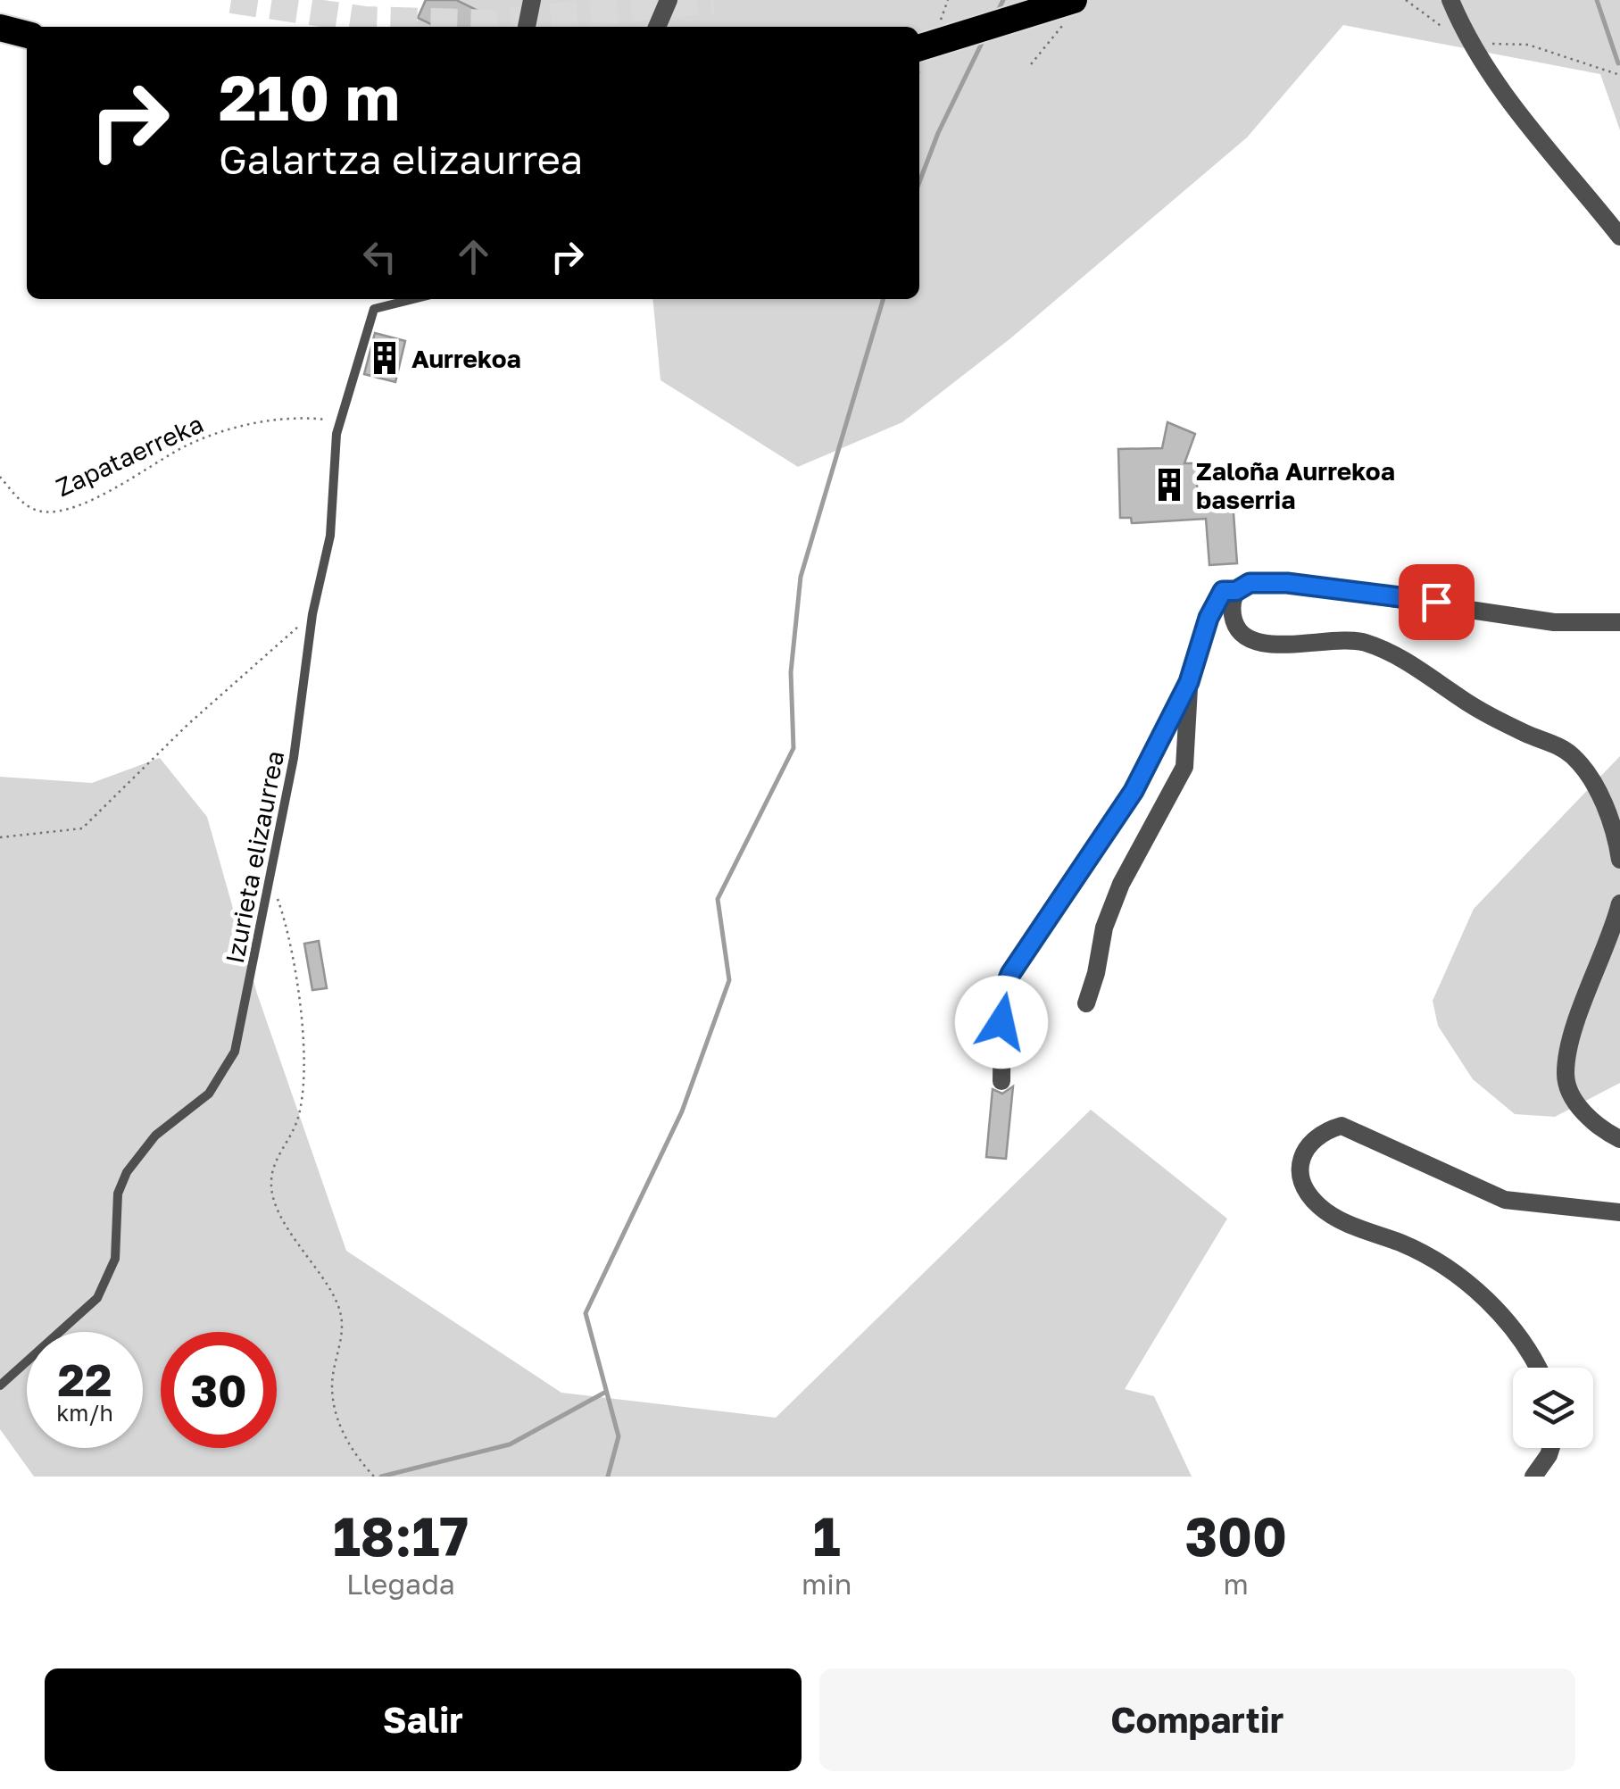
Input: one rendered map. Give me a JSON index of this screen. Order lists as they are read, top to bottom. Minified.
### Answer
{"streets":{"lane":["Izurieta elizaurrea"],"path":["Zapataerreka"]},"crossings":[["Zapataerreka","Izurieta elizaurrea"]],"places":{"building":["Aurrekoa","Zaloña Aurrekoa baserria"]},"page":{"turn":["210 m","Galartza elizaurrea"],"speed":"22 km/h","limit":"30","eta":["18:17","Llegada","1","min","300","m"],"buttons":["Salir","Compartir"]}}
